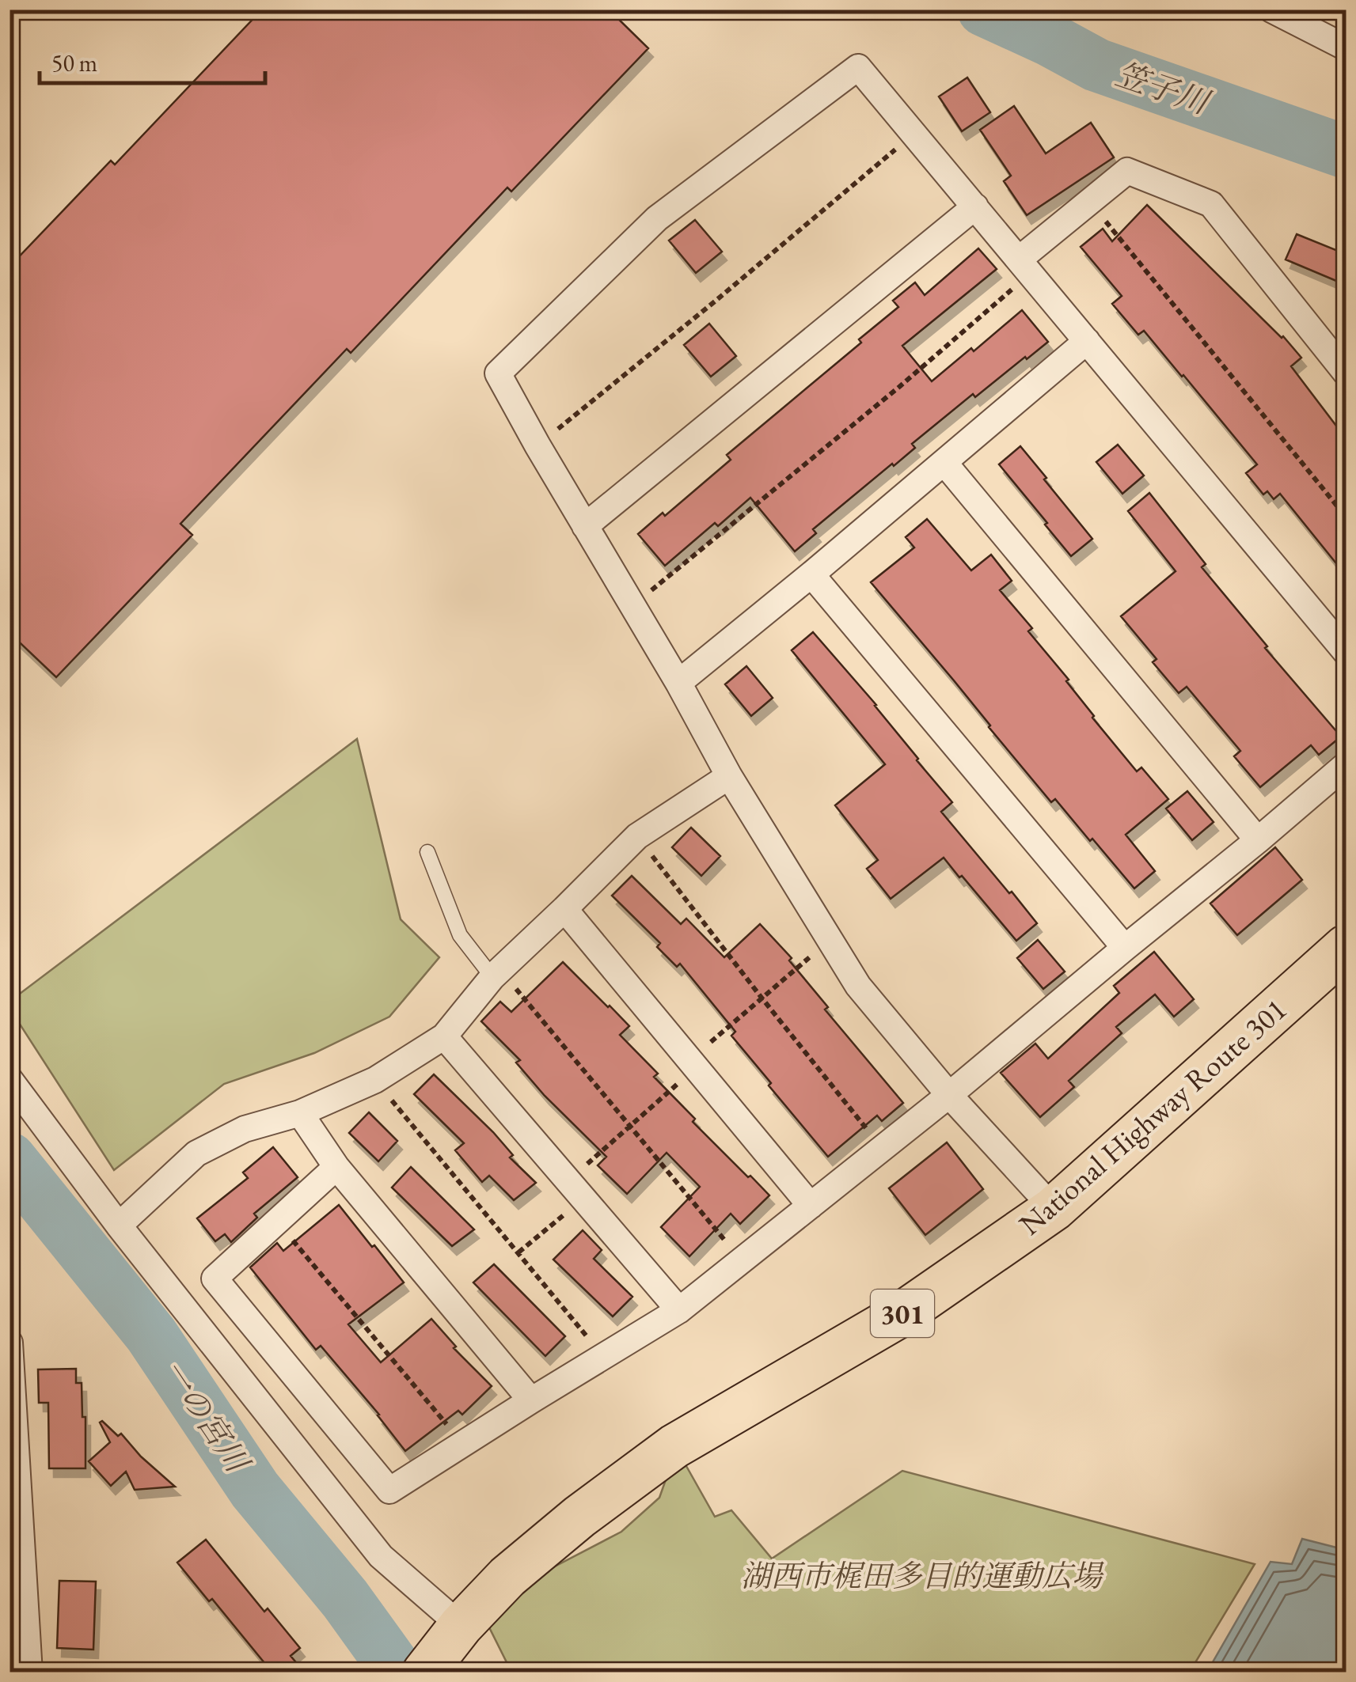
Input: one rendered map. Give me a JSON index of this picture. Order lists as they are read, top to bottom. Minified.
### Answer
{"streets":{"highway":["National Highway Route 301","301"]},"water":["笠子川","一の宮川"],"parks":["湖西市梶田多目的運動広場"],"scale_bar":"50 m"}
